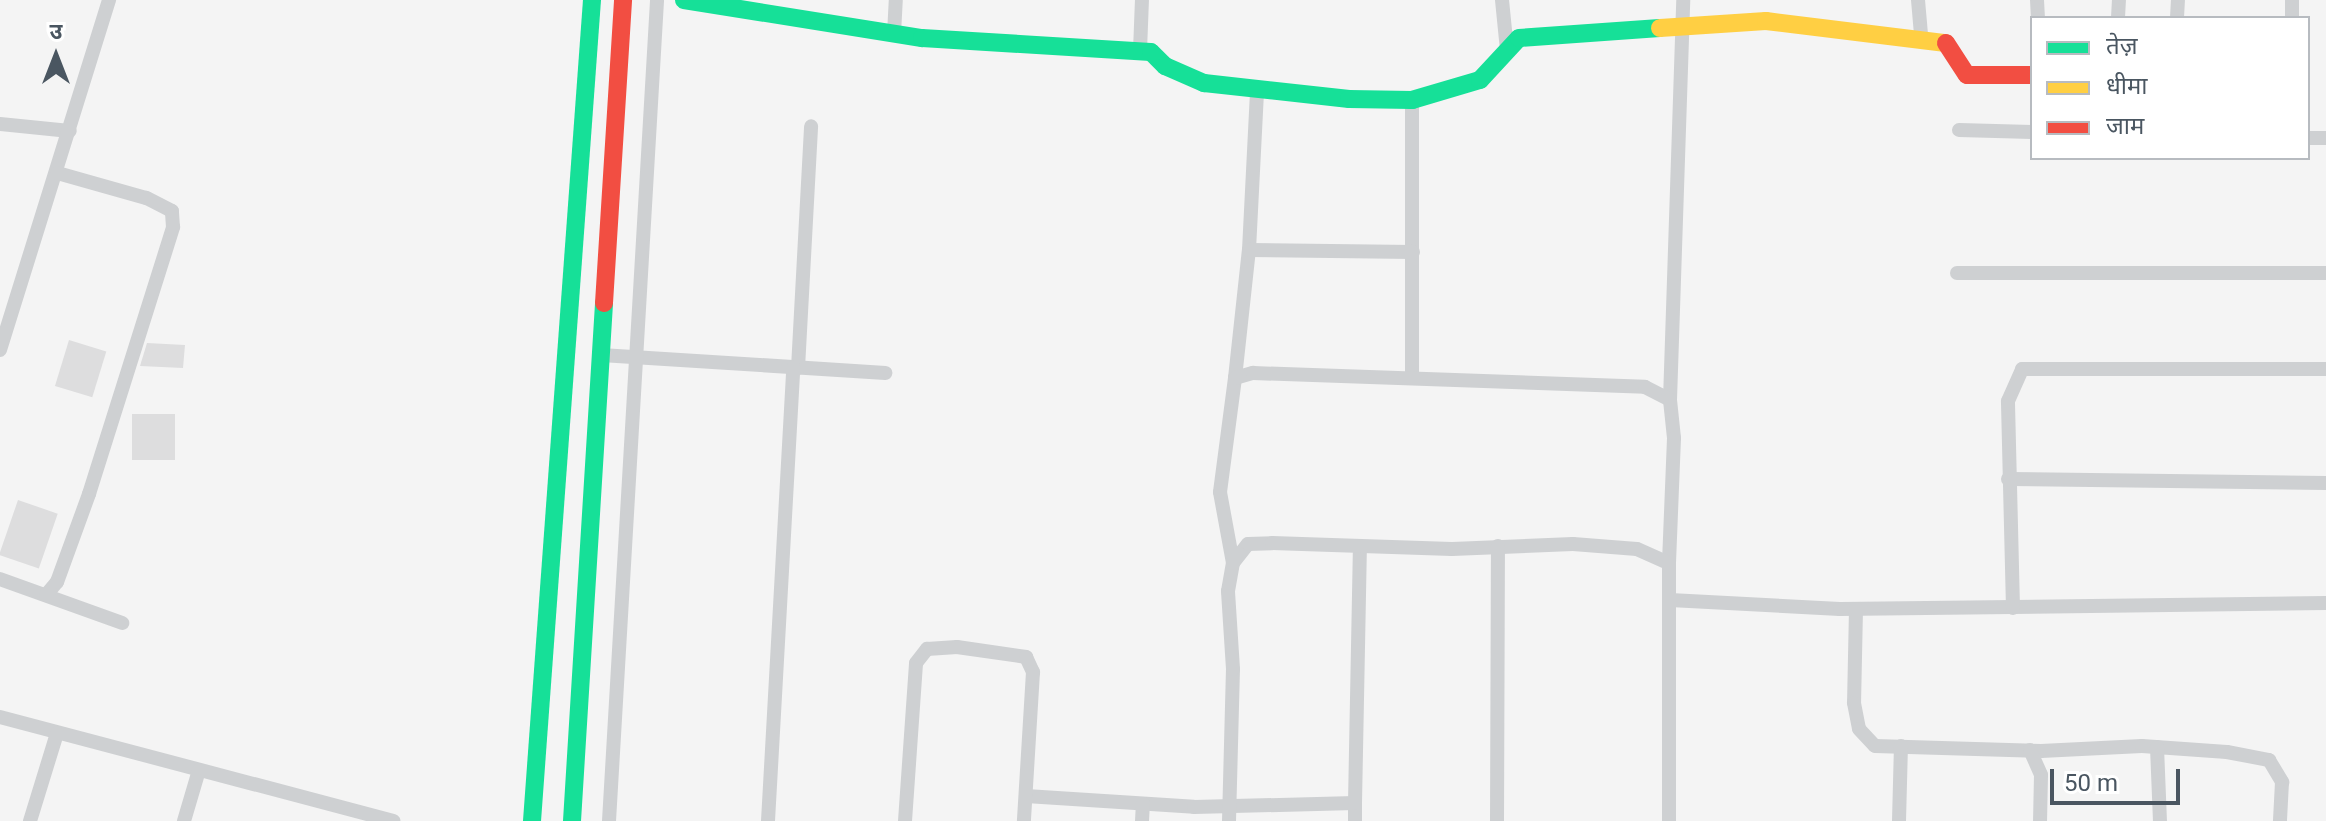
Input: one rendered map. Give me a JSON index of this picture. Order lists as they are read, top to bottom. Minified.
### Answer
{"legend":["तेज़","धीमा","जाम"],"scale_bar":"50 m","north":"top"}
